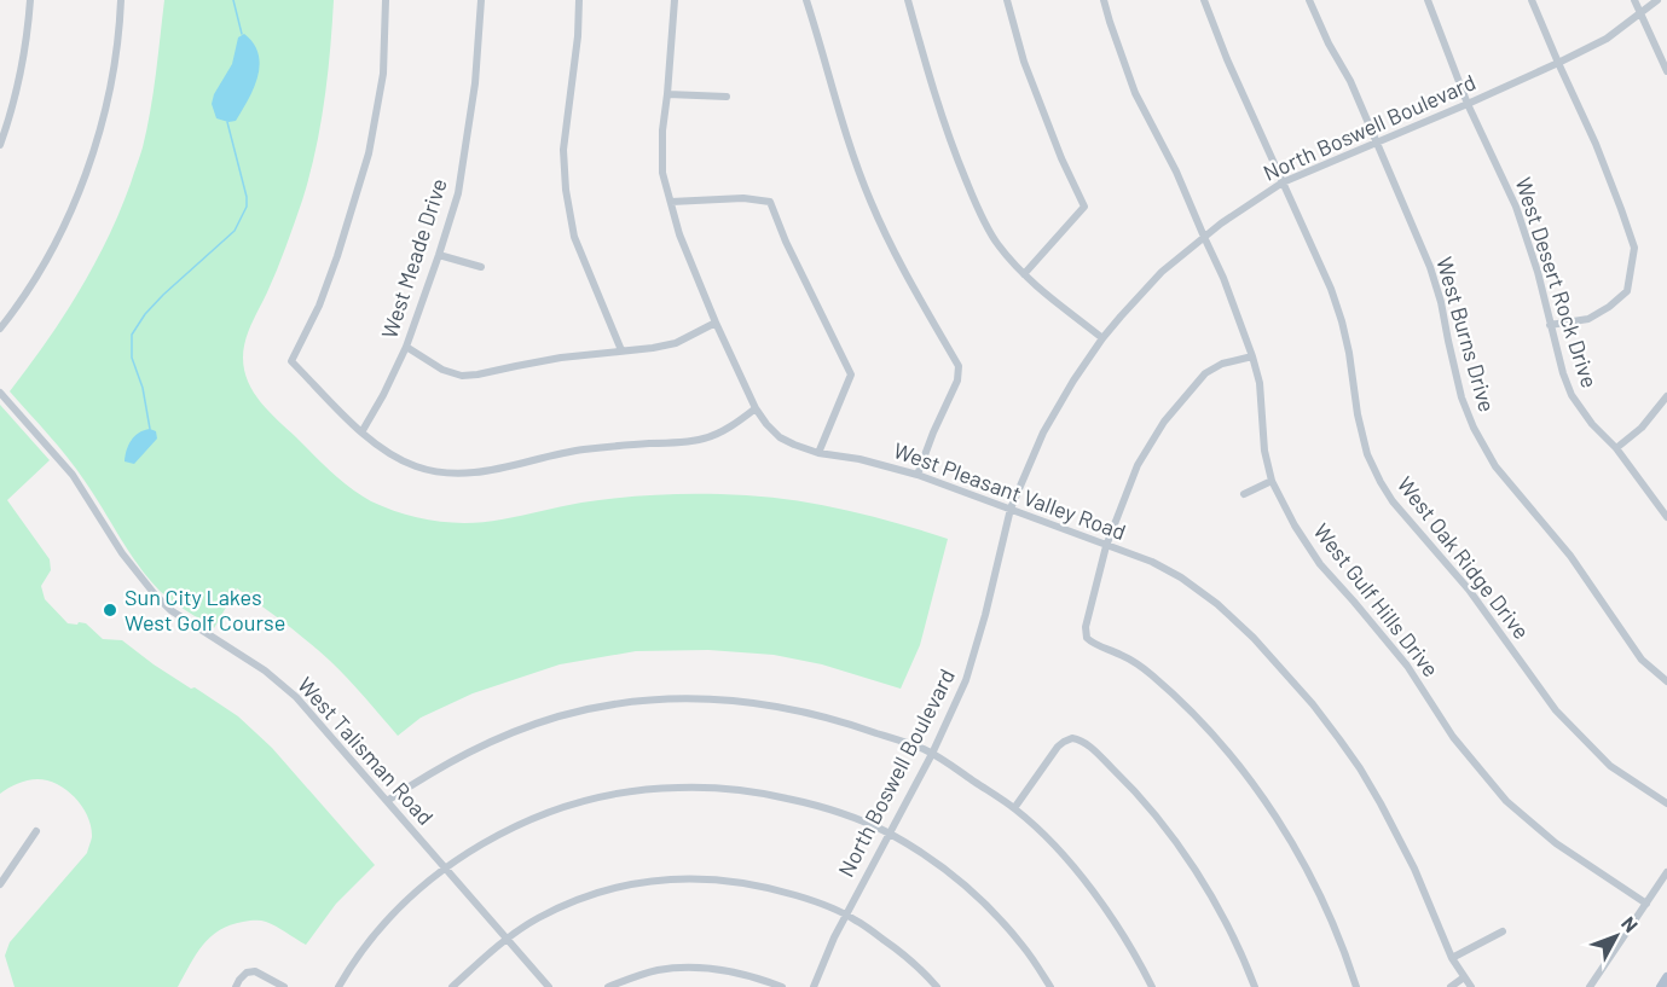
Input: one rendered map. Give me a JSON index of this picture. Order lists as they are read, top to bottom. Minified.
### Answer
{"streets":{"street":["North Boswell Boulevard","West Meade Drive","West Desert Rock Drive","West Burns Drive","West Pleasant Valley Road","West Oak Ridge Drive","West Gulf Hills Drive","West Talisman Road"]},"crossings":[["North Boswell Boulevard","West Desert Rock Drive"],["North Boswell Boulevard","West Burns Drive"],["North Boswell Boulevard","West Pleasant Valley Road"],["North Boswell Boulevard","West Oak Ridge Drive"],["North Boswell Boulevard","West Gulf Hills Drive"]],"places":["Sun City Lakes West Golf Course"],"north":"top right"}
